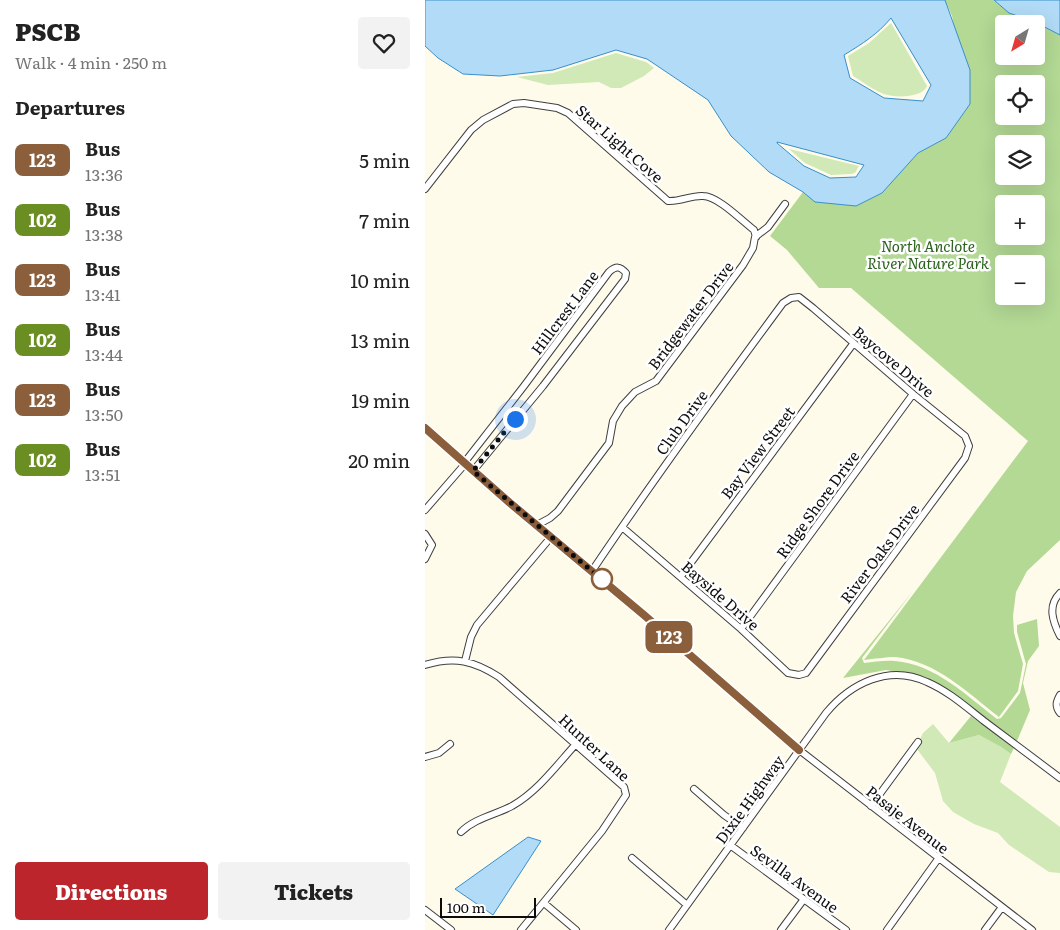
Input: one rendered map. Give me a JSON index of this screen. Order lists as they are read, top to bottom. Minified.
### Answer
{"streets":{"street":["Star Light Cove","Hillcrest Lane","Bridgewater Drive","Baycove Drive","Club Drive","Bay View Street","Ridge Shore Drive","River Oaks Drive","Bayside Drive","Hunter Lane","Dixie Highway","Pasaje Avenue","Sevilla Avenue"]},"crossings":[["Star Light Cove","Bridgewater Drive"],["Hillcrest Lane","Pasaje Avenue"],["Bridgewater Drive","Pasaje Avenue"],["Baycove Drive","Club Drive"],["Baycove Drive","Bay View Street"],["Baycove Drive","Ridge Shore Drive"],["Baycove Drive","River Oaks Drive"],["Club Drive","Bayside Drive"],["Club Drive","Pasaje Avenue"],["Bay View Street","Bayside Drive"],["Ridge Shore Drive","Bayside Drive"],["River Oaks Drive","Bayside Drive"],["Dixie Highway","Pasaje Avenue"],["Dixie Highway","Sevilla Avenue"]],"parks":["North Anclote River Nature Park"],"lines":["bus line 123"],"scale_bar":"100 m","north":"bottom left","page":{"heading":[["PSCB","Walk · 4 min · 250 m"],"Departures"],"on_map":"123","map_buttons":["+","−"],"list":[{"mark":"123","name":"Bus","note":"13:36","value":"5 min"},{"mark":"102","name":"Bus","note":"13:38","value":"7 min"},{"mark":"123","name":"Bus","note":"13:41","value":"10 min"},{"mark":"102","name":"Bus","note":"13:44","value":"13 min"},{"mark":"123","name":"Bus","note":"13:50","value":"19 min"},{"mark":"102","name":"Bus","note":"13:51","value":"20 min"}],"buttons":["Directions","Tickets"],"scale":"100 m"}}
